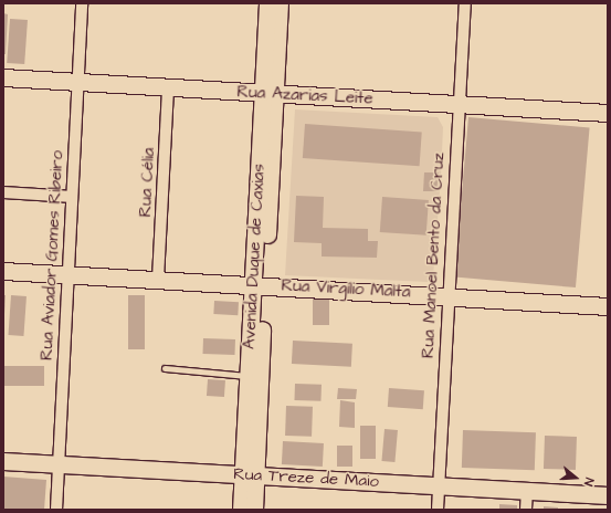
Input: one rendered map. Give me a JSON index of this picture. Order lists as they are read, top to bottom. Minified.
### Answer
{"streets":{"street":["Rua Azarias Leite","Rua Célia","Rua Aviador Gomes Ribeiro","Rua Manoel Bento da Cruz","Avenida Duque de Caxias","Rua Virgílio Malta","Rua Treze de Maio"]},"crossings":[["Rua Azarias Leite","Rua Célia"],["Rua Azarias Leite","Rua Aviador Gomes Ribeiro"],["Rua Azarias Leite","Rua Manoel Bento da Cruz"],["Rua Azarias Leite","Avenida Duque de Caxias"],["Rua Célia","Rua Virgílio Malta"],["Rua Aviador Gomes Ribeiro","Rua Virgílio Malta"],["Rua Aviador Gomes Ribeiro","Rua Treze de Maio"],["Rua Manoel Bento da Cruz","Rua Virgílio Malta"],["Rua Manoel Bento da Cruz","Rua Treze de Maio"],["Avenida Duque de Caxias","Rua Virgílio Malta"],["Avenida Duque de Caxias","Rua Treze de Maio"]],"north":"right"}
